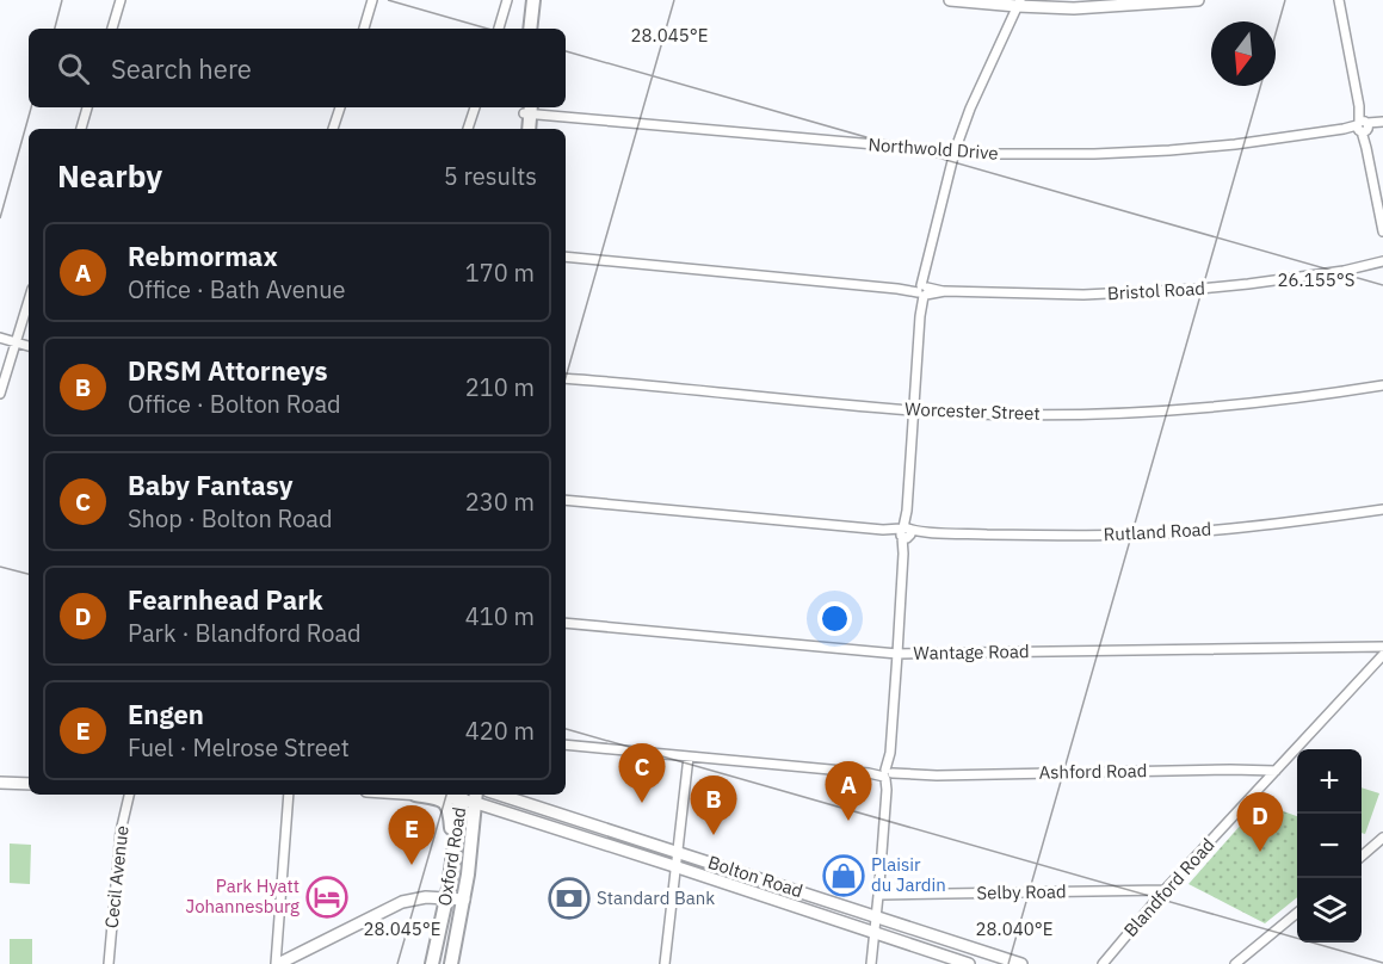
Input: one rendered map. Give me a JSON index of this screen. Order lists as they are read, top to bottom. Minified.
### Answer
{"streets":{"main road":["Oxford Road","Bolton Road"],"street":["Northwold Drive","Bristol Road","Worcester Street","Rutland Road","Wantage Road","Ashford Road","Cecil Avenue","Blandford Road","Selby Road"]},"crossings":[["Ashford Road","Blandford Road"],["Oxford Road","Bolton Road"],["Blandford Road","Selby Road"]],"places":{"shop":["Plaisir du Jardin"],"hotel":["Park Hyatt Johannesburg"],"bank":["Standard Bank"]},"north":"bottom","page":{"search":"Search here","heading":["Nearby","5 results"],"list":[{"mark":"A","name":"Rebmormax","note":"Office · Bath Avenue","value":"170 m"},{"mark":"B","name":"DRSM Attorneys","note":"Office · Bolton Road","value":"210 m"},{"mark":"C","name":"Baby Fantasy","note":"Shop · Bolton Road","value":"230 m"},{"mark":"D","name":"Fearnhead Park","note":"Park · Blandford Road","value":"410 m"},{"mark":"E","name":"Engen","note":"Fuel · Melrose Street","value":"420 m"}],"pins":["C","A","B","D","E"],"map_buttons":["+","−"]},"coordinates":["28.045°E","26.155°S","28.040°E"]}
